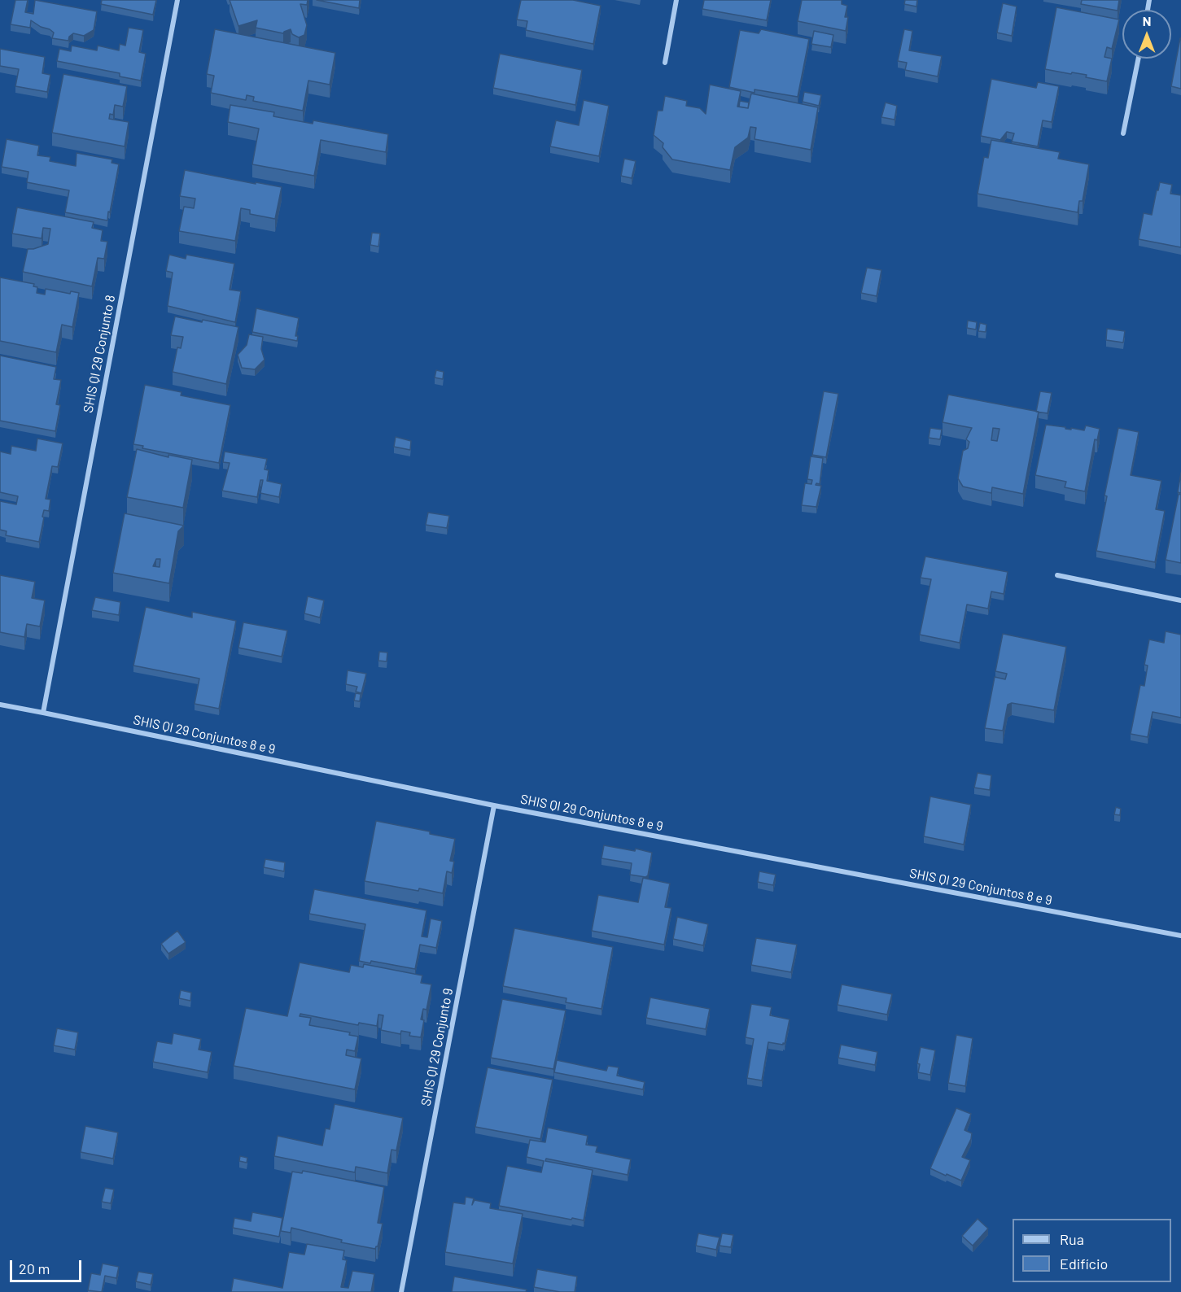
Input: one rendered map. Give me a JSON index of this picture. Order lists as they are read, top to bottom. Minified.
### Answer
{"streets":{"street":["SHIS QI 29 Conjunto 8","SHIS QI 29 Conjuntos 8 e 9","SHIS QI 29 Conjunto 9"]},"crossings":[["SHIS QI 29 Conjunto 8","SHIS QI 29 Conjuntos 8 e 9"],["SHIS QI 29 Conjuntos 8 e 9","SHIS QI 29 Conjunto 9"]],"legend":["Rua","Edifício"],"scale_bar":"20 m","north":"top"}
